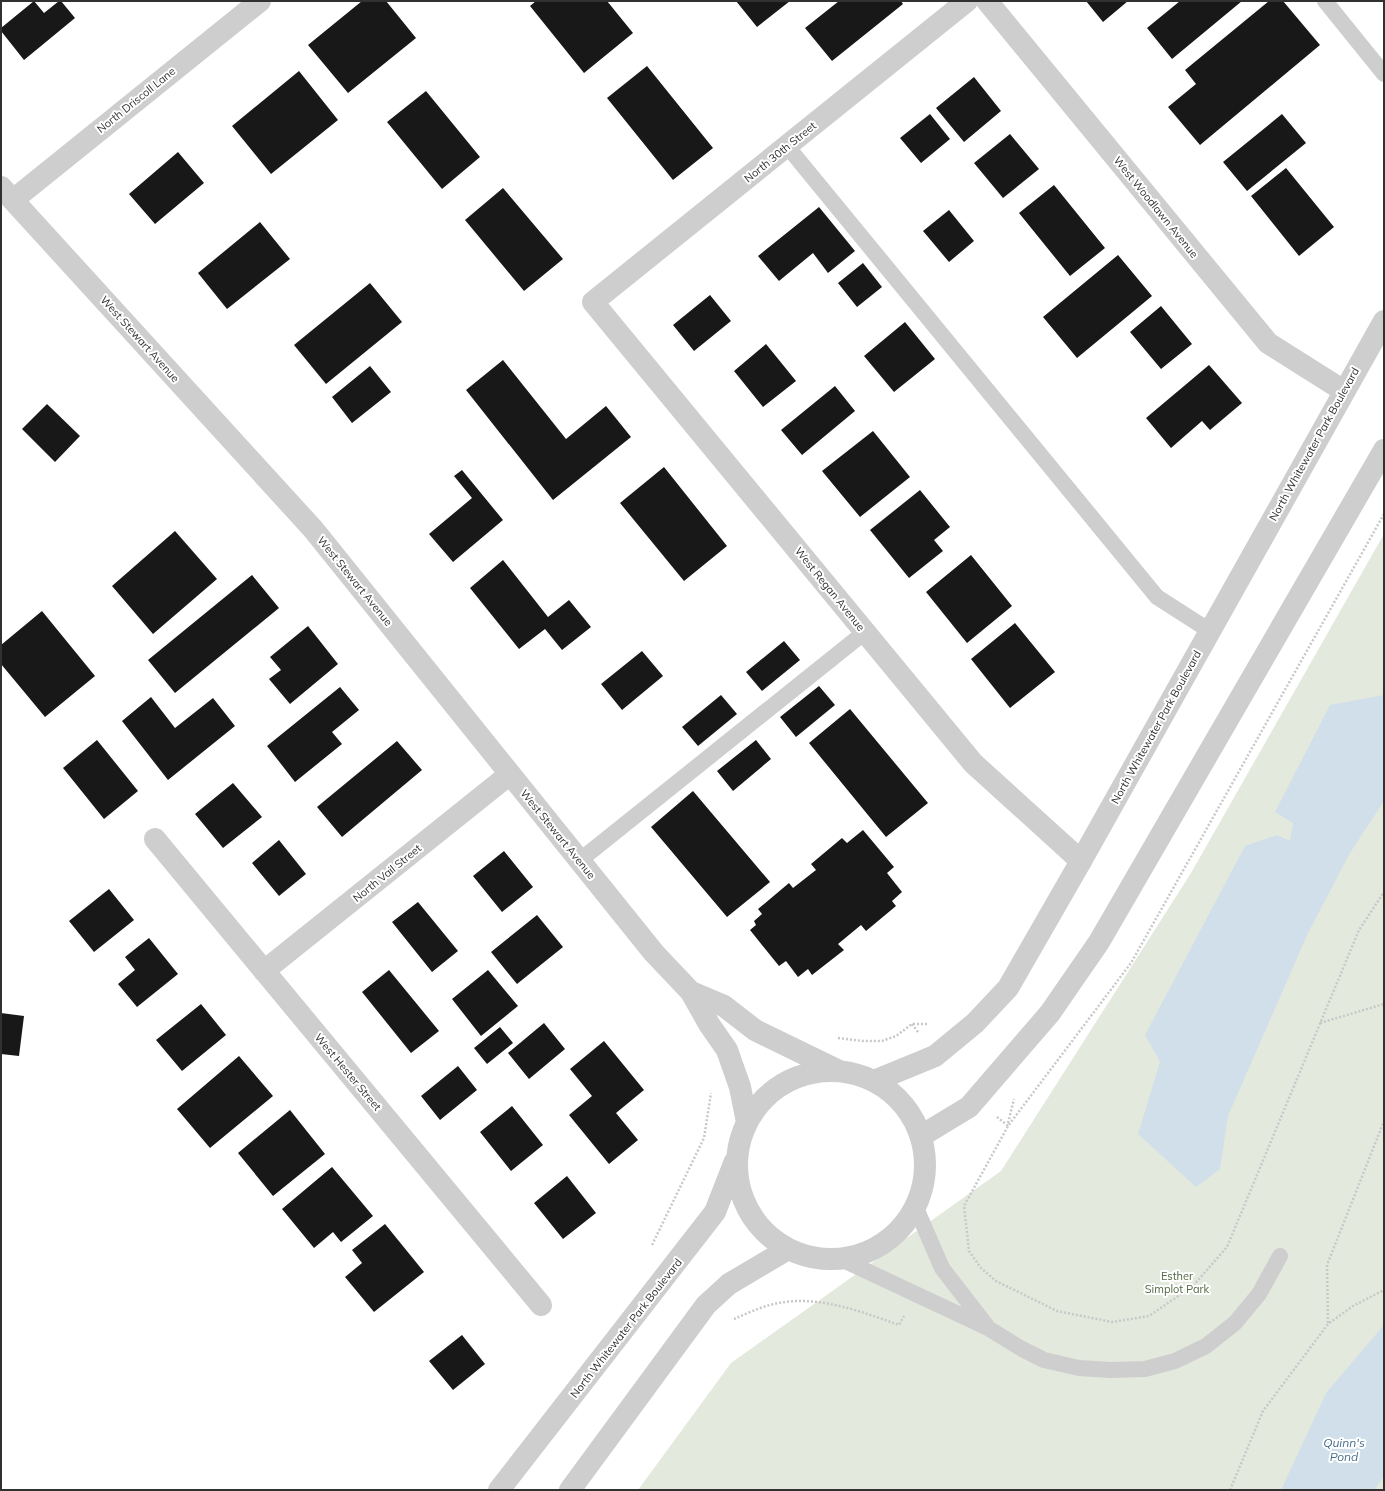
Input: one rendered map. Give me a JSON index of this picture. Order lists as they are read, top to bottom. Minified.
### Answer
{"streets":{"street":["North Driscoll Lane","North 30th Street","West Woodlawn Avenue","West Stewart Avenue","North Whitewater Park Boulevard","West Regan Avenue","North Vail Street","West Hester Street"]},"crossings":[["North Driscoll Lane","West Stewart Avenue"],["North 30th Street","West Regan Avenue"],["West Woodlawn Avenue","North Whitewater Park Boulevard"],["West Stewart Avenue","North Vail Street"],["North Whitewater Park Boulevard","West Regan Avenue"],["North Vail Street","West Hester Street"]],"water":["Quinn's Pond"],"parks":["Esther Simplot Park"]}
